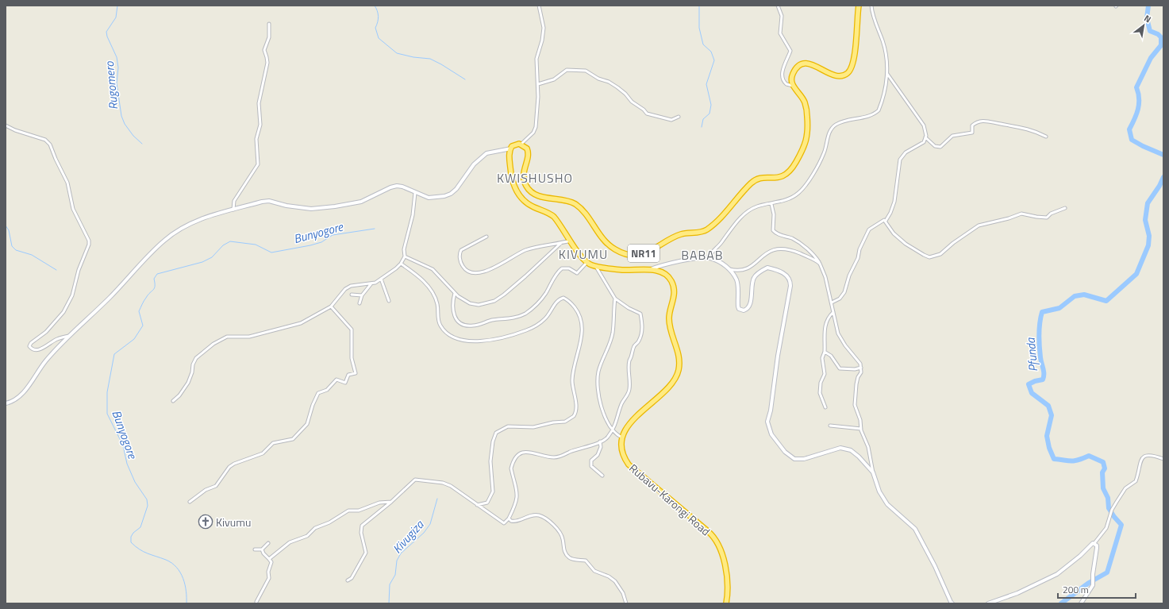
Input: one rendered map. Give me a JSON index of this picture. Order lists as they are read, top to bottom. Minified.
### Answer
{"streets":{"highway":["NR11","Rubavu-Karongi Road"]},"crossings":[["NR11","Rubavu-Karongi Road"]],"districts":["KWISHUSHO","KIVUMU","BABAB"],"water":["Rugomero","Bunyogore","Pfunda","Kivugiza"],"places":{"church":["Kivumu"]},"scale_bar":"200 m","north":"top right"}
